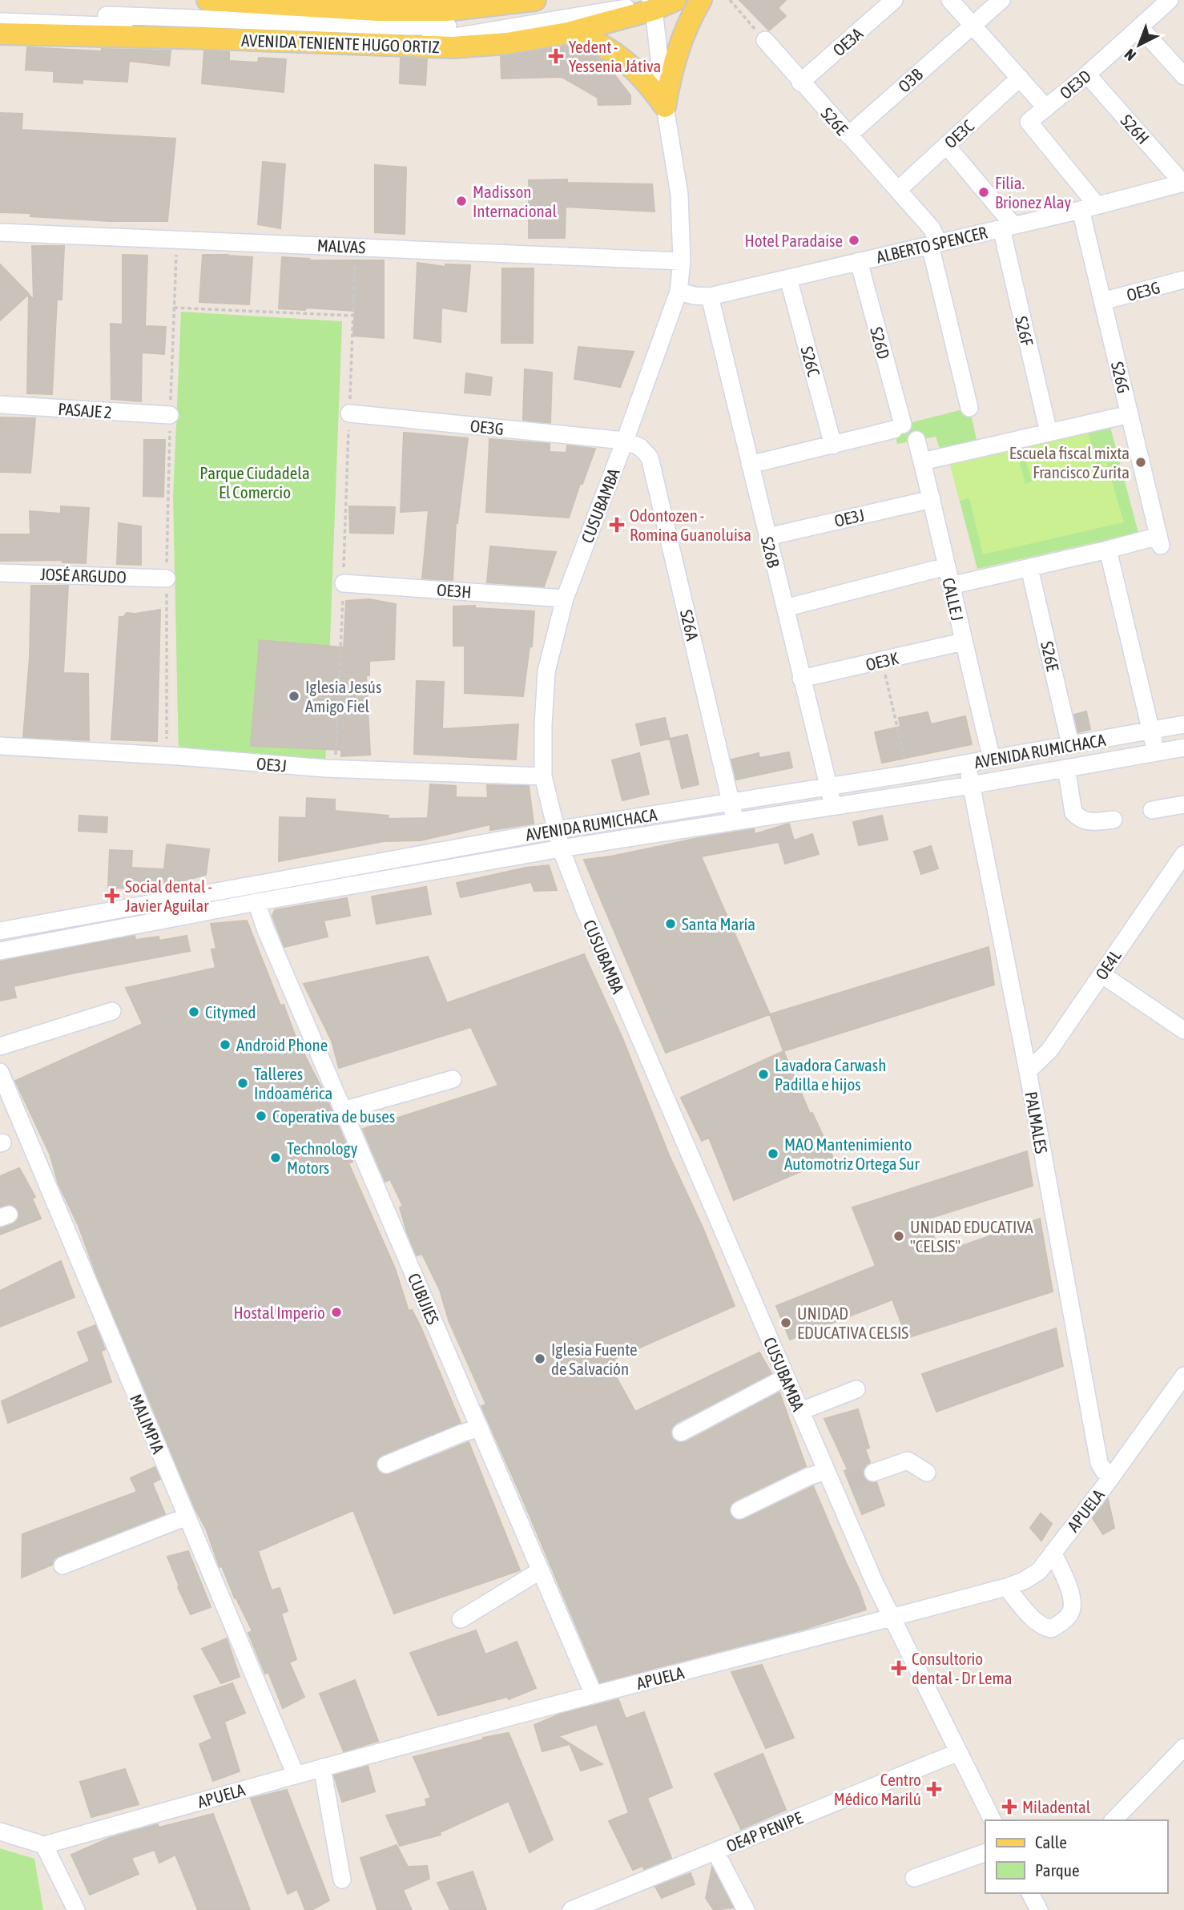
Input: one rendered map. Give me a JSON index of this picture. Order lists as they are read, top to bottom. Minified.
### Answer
{"streets":{"main road":["AVENIDA TENIENTE HUGO ORTIZ"],"street":["OE3A","O3B","OE3D","S26E","S26H","OE3C","ALBERTO SPENCER","MALVAS","OE3G","S26F","S26D","S26C","S26G","PASAJE 2","CUSUBAMBA","OE3J","S26B","JOSÉ ARGUDO","OE3H","CALLE J","S26A","OE3K","AVENIDA RUMICHACA","OE4L","PALMALES","CUBIJIES","MALIMPIA","APUELA","OE4P PENIPE"]},"crossings":[["OE3A","S26E"],["AVENIDA TENIENTE HUGO ORTIZ","CUSUBAMBA"],["O3B","S26E"],["OE3D","S26H"],["OE3D","S26G"],["S26E","OE3C"],["S26E","ALBERTO SPENCER"],["S26E","AVENIDA RUMICHACA"],["S26H","ALBERTO SPENCER"],["ALBERTO SPENCER","S26F"],["ALBERTO SPENCER","S26D"],["ALBERTO SPENCER","S26C"],["ALBERTO SPENCER","S26G"],["ALBERTO SPENCER","CUSUBAMBA"],["ALBERTO SPENCER","S26B"],["MALVAS","CUSUBAMBA"],["OE3G","S26G"],["OE3G","CUSUBAMBA"],["OE3G","S26A"],["S26D","S26C"],["CUSUBAMBA","OE3J"],["CUSUBAMBA","OE3H"],["CUSUBAMBA","S26A"],["CUSUBAMBA","AVENIDA RUMICHACA"],["CUSUBAMBA","APUELA"],["CUSUBAMBA","OE4P PENIPE"],["OE3J","S26B"],["OE3J","CALLE J"],["S26B","OE3K"],["S26B","AVENIDA RUMICHACA"],["CALLE J","OE3K"],["CALLE J","AVENIDA RUMICHACA"],["S26A","AVENIDA RUMICHACA"],["AVENIDA RUMICHACA","PALMALES"],["AVENIDA RUMICHACA","CUBIJIES"],["OE4L","PALMALES"],["PALMALES","APUELA"],["CUBIJIES","APUELA"],["MALIMPIA","APUELA"]],"parks":["Parque Ciudadela El Comercio"],"places":{"health":["Yedent - Yessenia Játiva","Odontozen - Romina Guanoluisa","Social dental - Javier Aguilar","Consultorio dental - Dr Lema","Centro Médico Marilú","Miladental"],"other":["Filia. Brionez Alay","Madisson Internacional","Hotel Paradaise","Escuela fiscal mixta Francisco Zurita","Iglesia Jesús Amigo Fiel","Santa María","Citymed","Android Phone","Lavadora Carwash Padilla e hijos","Talleres Indoamérica","Coperativa de buses","MAO Mantenimiento Automotriz Ortega Sur","Technology Motors","UNIDAD EDUCATIVA \"CELSIS\"","Hostal Imperio","UNIDAD EDUCATIVA CELSIS","Iglesia Fuente de Salvación"]},"legend":["Calle","Parque"],"north":"bottom left"}
